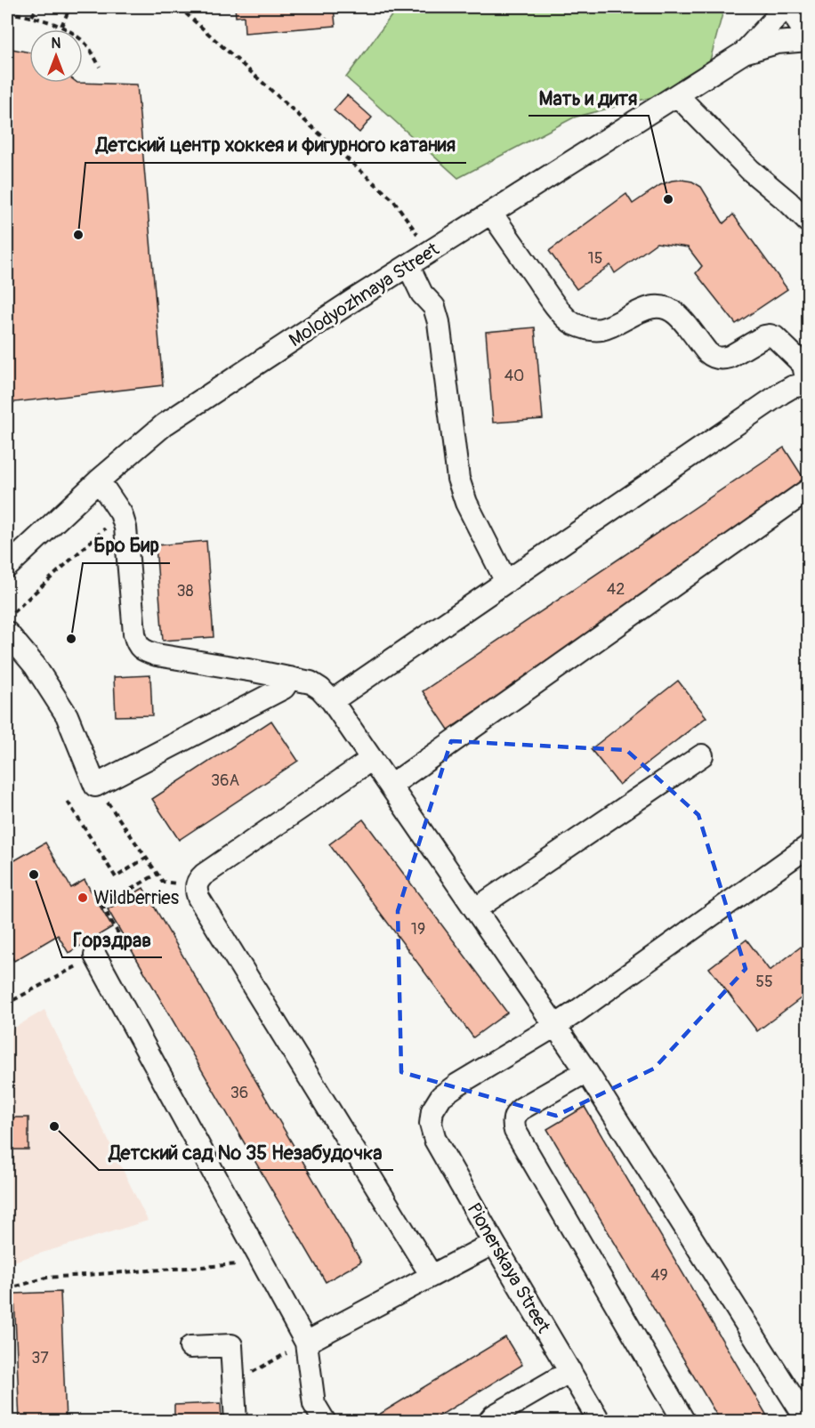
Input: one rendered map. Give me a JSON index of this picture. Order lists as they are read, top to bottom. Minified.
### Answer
{"streets":{"street":["Molodyozhnaya Street","Pionerskaya Street"]},"places":["Мать и дитя","Детский центр хоккея и фигурного катания","Бро Бир","Горздрав","Wildberries","Детский сад № 35 Незабудочка"],"house_numbers":["15","40","42","38","36А","19","55","36","49","37"],"north":"top"}
